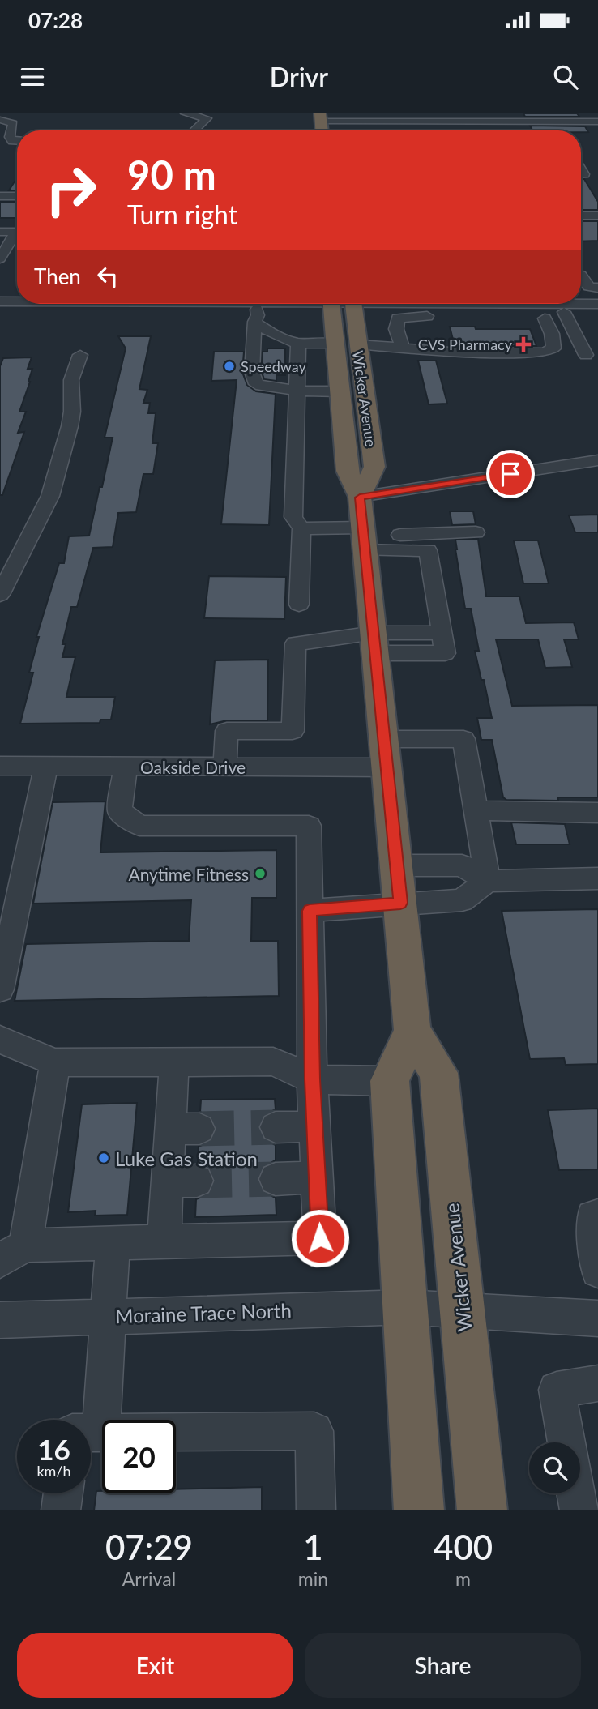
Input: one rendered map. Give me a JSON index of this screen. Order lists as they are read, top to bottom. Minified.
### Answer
{"streets":{"highway":["Wicker Avenue"],"street":["Oakside Drive","Moraine Trace North"]},"crossings":[["Wicker Avenue","Oakside Drive"],["Wicker Avenue","Moraine Trace North"]],"places":{"health":["CVS Pharmacy"],"other":["Speedway","Anytime Fitness","Luke Gas Station"]},"page":{"status":"07:28","header":"Drivr","turn":["90 m","Turn right"],"then":"Then","speed":"16 km/h","limit":"20","eta":["07:29","Arrival","1","min","400","m"],"buttons":["Exit","Share"]}}
